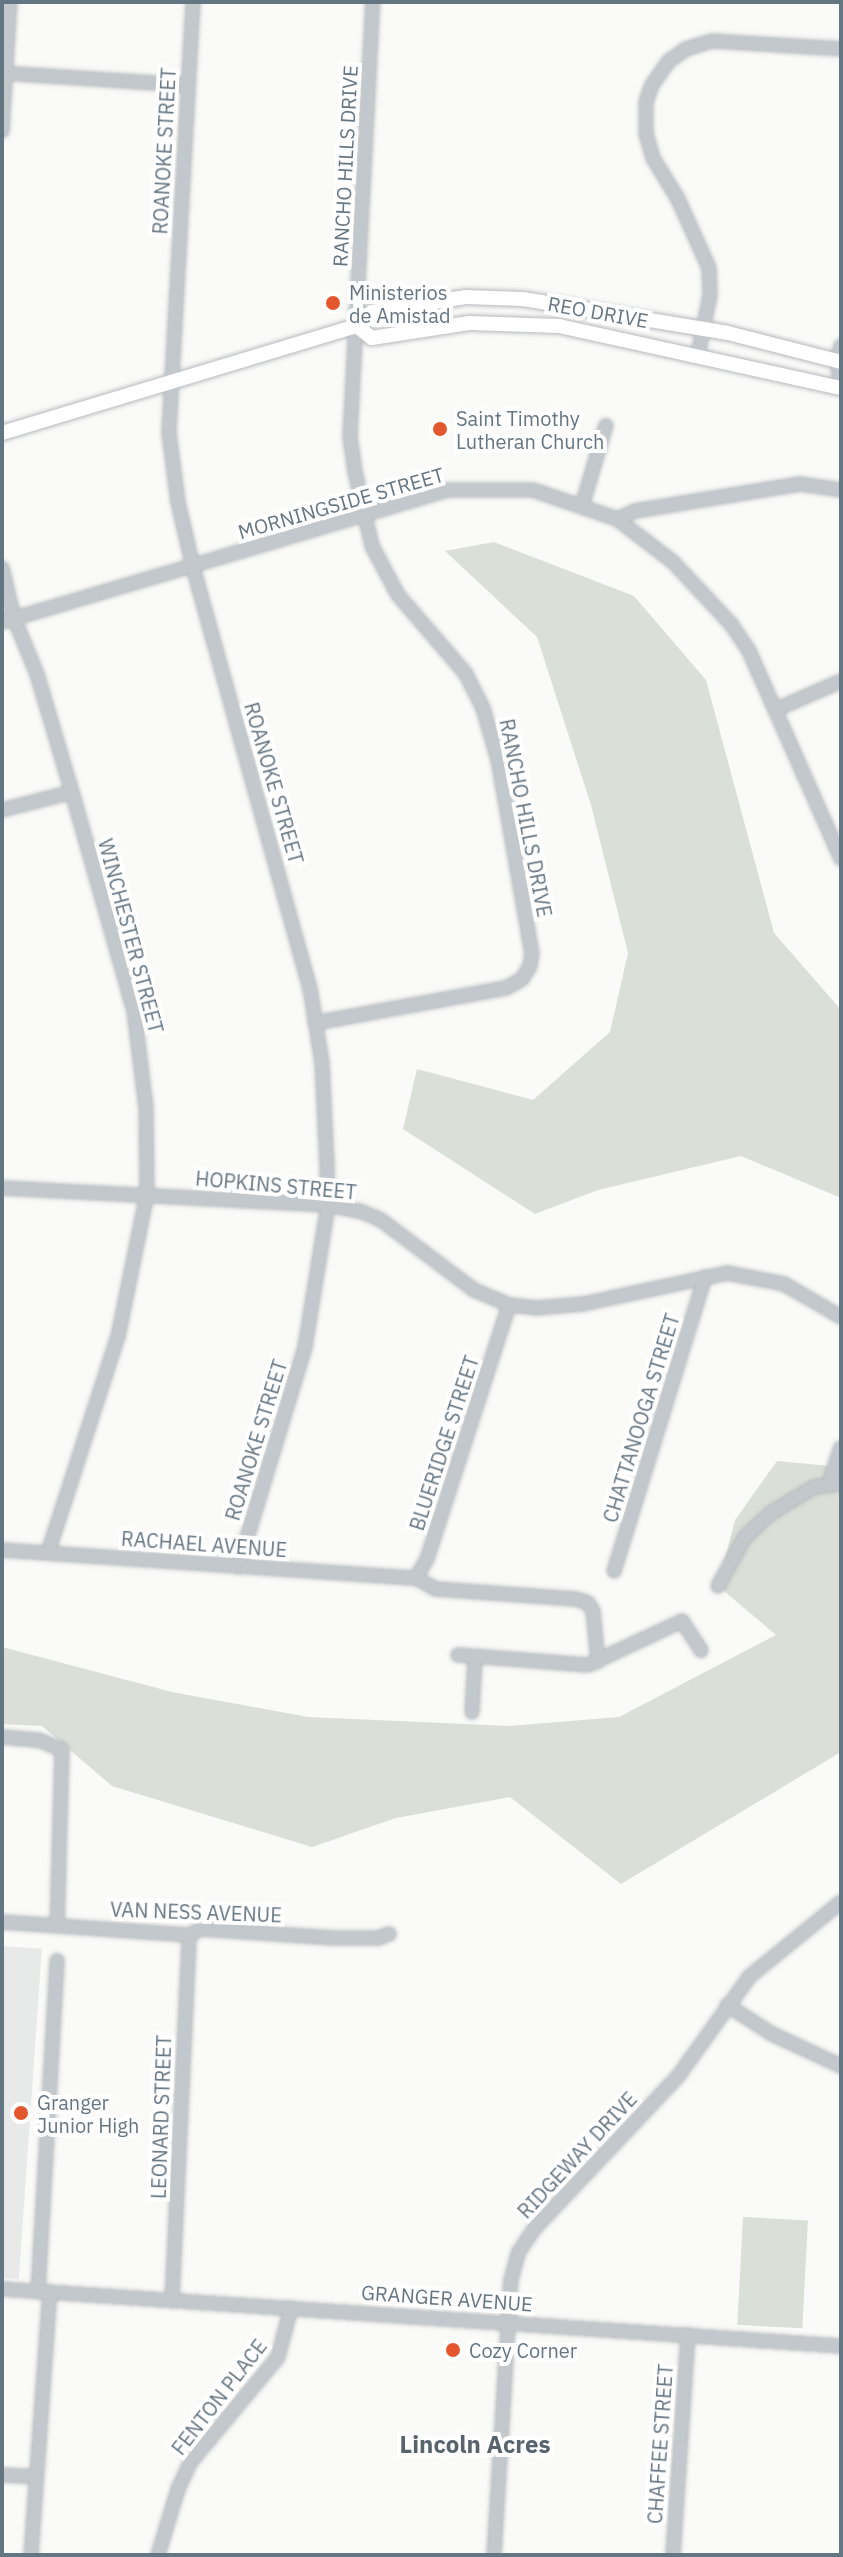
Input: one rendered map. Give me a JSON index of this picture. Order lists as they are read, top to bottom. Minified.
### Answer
{"streets":{"main road":["REO DRIVE"],"street":["ROANOKE STREET","RANCHO HILLS DRIVE","MORNINGSIDE STREET","WINCHESTER STREET","HOPKINS STREET","CHATTANOOGA STREET","BLUERIDGE STREET","RACHAEL AVENUE","VAN NESS AVENUE","LEONARD STREET","RIDGEWAY DRIVE","GRANGER AVENUE","FENTON PLACE","CHAFFEE STREET"]},"crossings":[["ROANOKE STREET","RANCHO HILLS DRIVE"],["ROANOKE STREET","REO DRIVE"],["ROANOKE STREET","MORNINGSIDE STREET"],["ROANOKE STREET","HOPKINS STREET"],["ROANOKE STREET","RACHAEL AVENUE"],["RANCHO HILLS DRIVE","REO DRIVE"],["RANCHO HILLS DRIVE","MORNINGSIDE STREET"],["MORNINGSIDE STREET","WINCHESTER STREET"],["WINCHESTER STREET","HOPKINS STREET"],["WINCHESTER STREET","RACHAEL AVENUE"],["HOPKINS STREET","CHATTANOOGA STREET"],["HOPKINS STREET","BLUERIDGE STREET"],["BLUERIDGE STREET","RACHAEL AVENUE"],["VAN NESS AVENUE","LEONARD STREET"],["LEONARD STREET","GRANGER AVENUE"],["RIDGEWAY DRIVE","GRANGER AVENUE"],["GRANGER AVENUE","FENTON PLACE"],["GRANGER AVENUE","CHAFFEE STREET"]],"districts":["Lincoln Acres"],"places":["Ministerios de Amistad","Saint Timothy Lutheran Church","Granger Junior High","Cozy Corner"]}
